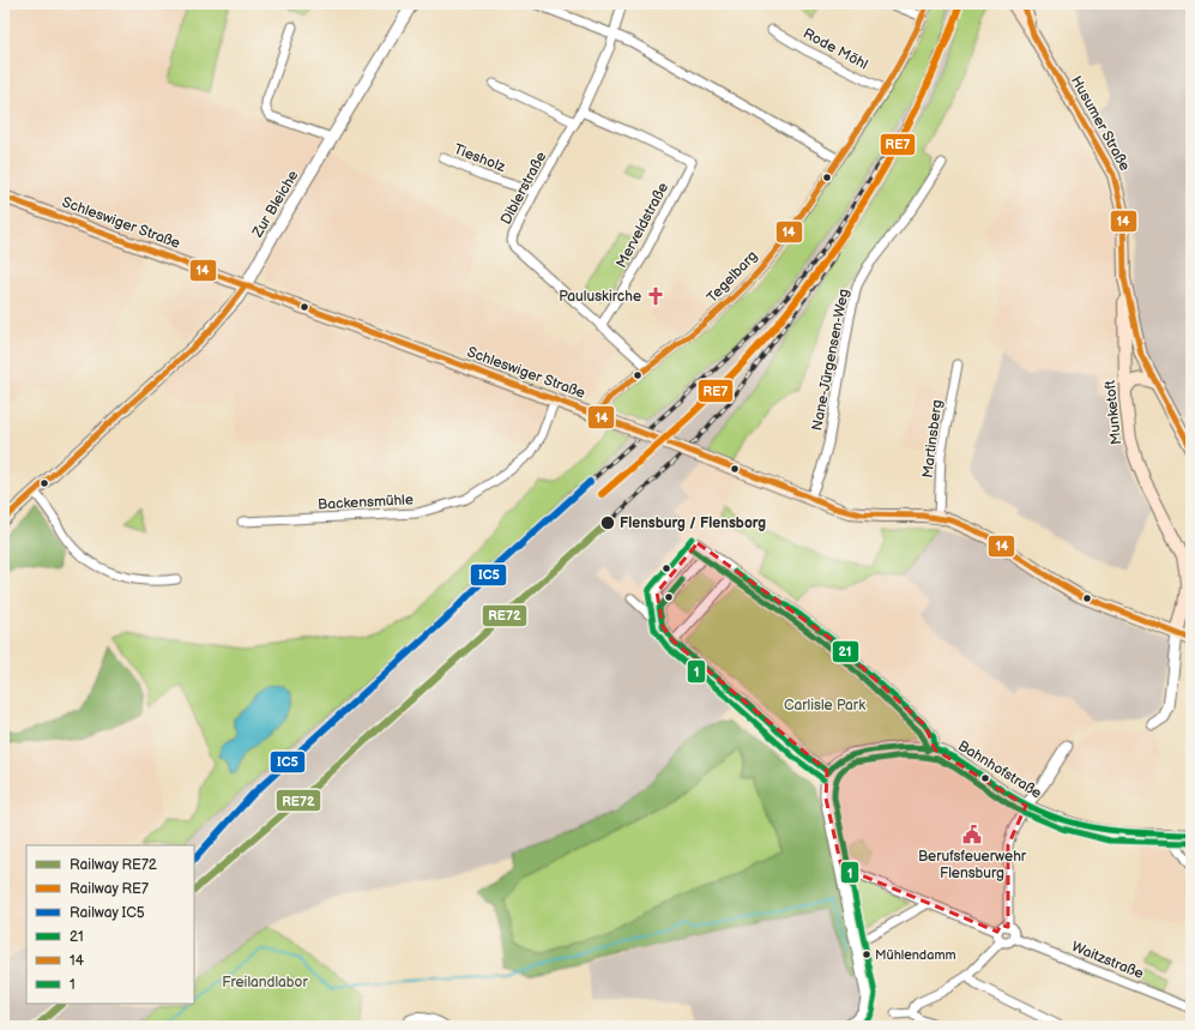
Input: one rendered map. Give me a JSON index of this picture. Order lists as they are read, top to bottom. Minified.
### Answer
{"streets":{"main road":["Husumer Straße","Schleswiger Straße","Munketoft"],"street":["Rode Möhl","Tiesholz","Diblerstraße","Zur Bleiche","Merveldstraße","Tegelbarg","Nane-Jürgensen-Weg","Martinsberg","Backensmühle","Bahnhofstraße","Waitzstraße"]},"crossings":[["Rode Möhl","Tegelbarg"],["Husumer Straße","Munketoft"],["Tiesholz","Diblerstraße"],["Diblerstraße","Merveldstraße"],["Diblerstraße","Tegelbarg"],["Zur Bleiche","Schleswiger Straße"],["Schleswiger Straße","Tegelbarg"],["Schleswiger Straße","Nane-Jürgensen-Weg"],["Schleswiger Straße","Munketoft"],["Schleswiger Straße","Martinsberg"],["Schleswiger Straße","Backensmühle"]],"parks":["Carlisle Park","Freilandlabor"],"places":{"church":["Pauluskirche"],"other":["Flensburg / Flensborg","Mühlendamm"],"public building":["Berufsfeuerwehr Flensburg"]},"lines":["rail line RE7","transit line 14","rail line IC5","rail line RE72","transit line 1","transit line 21"],"legend":["Railway RE72","Railway RE7","Railway IC5","21","14","1"]}
